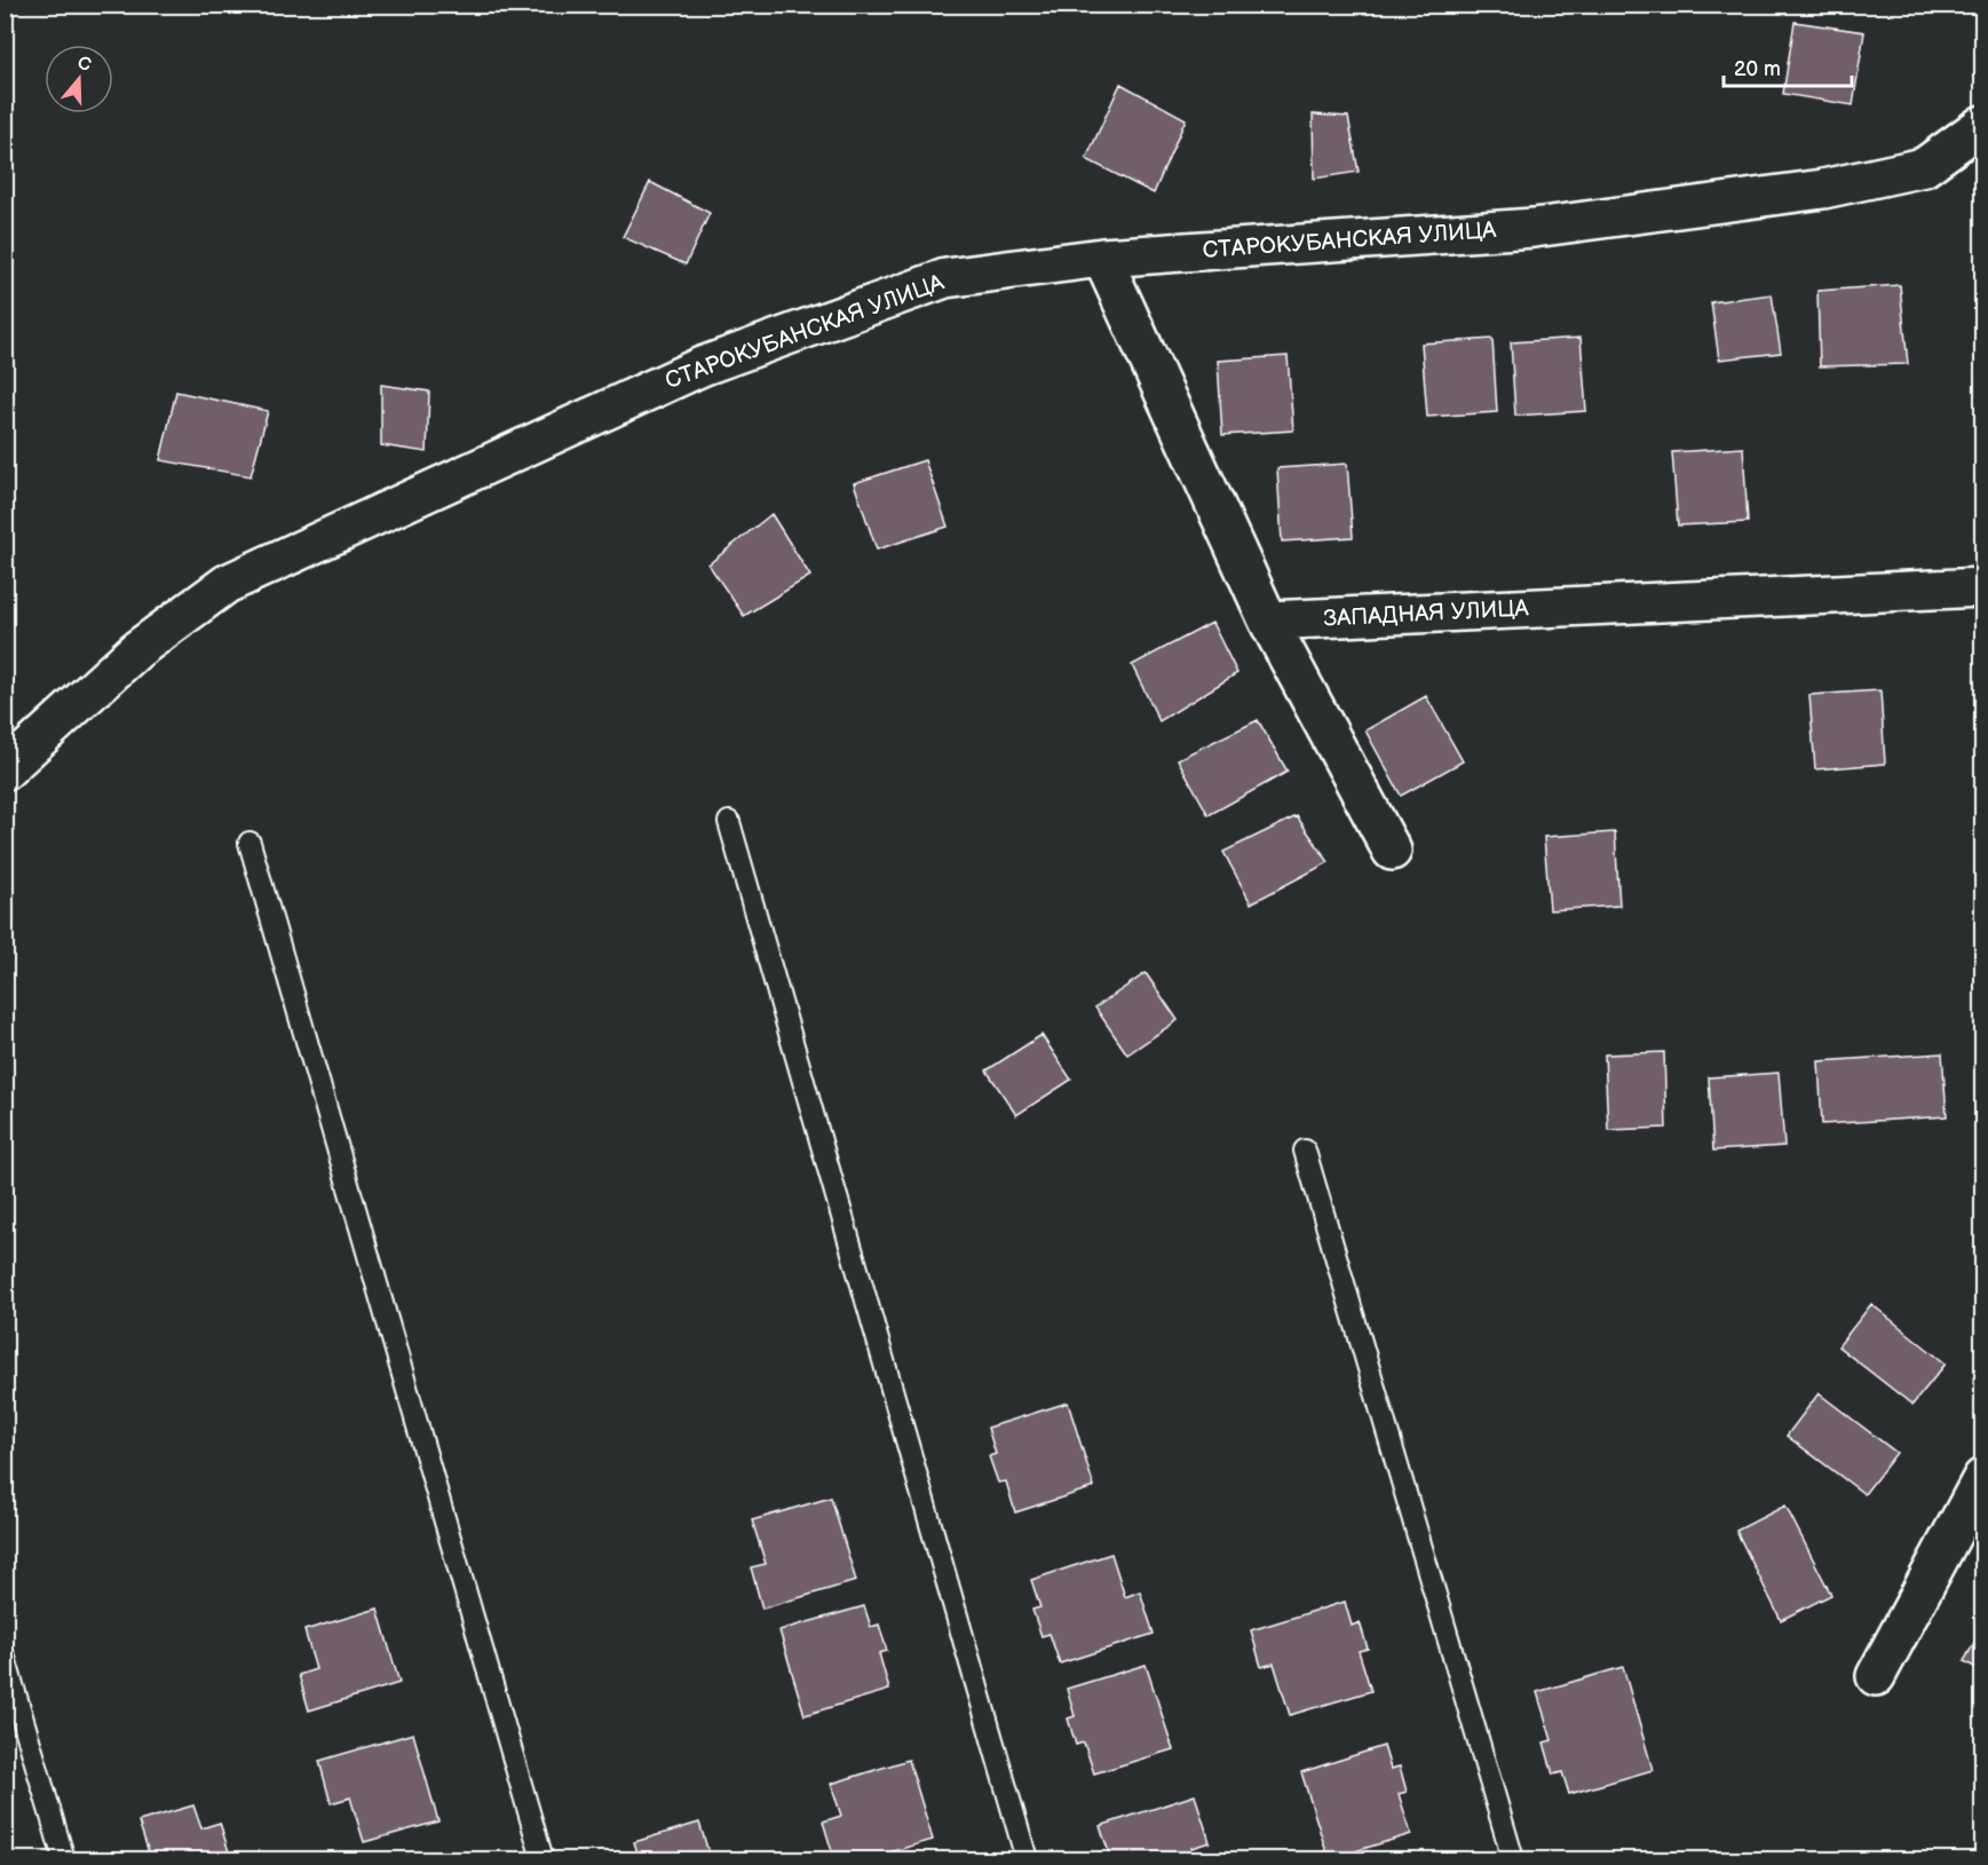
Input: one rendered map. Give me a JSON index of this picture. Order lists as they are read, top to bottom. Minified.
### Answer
{"streets":{"street":["СТАРОКУБАНСКАЯ УЛИЦА","ЗАПАДНАЯ УЛИЦА"]},"scale_bar":"20 m","north":"top"}
